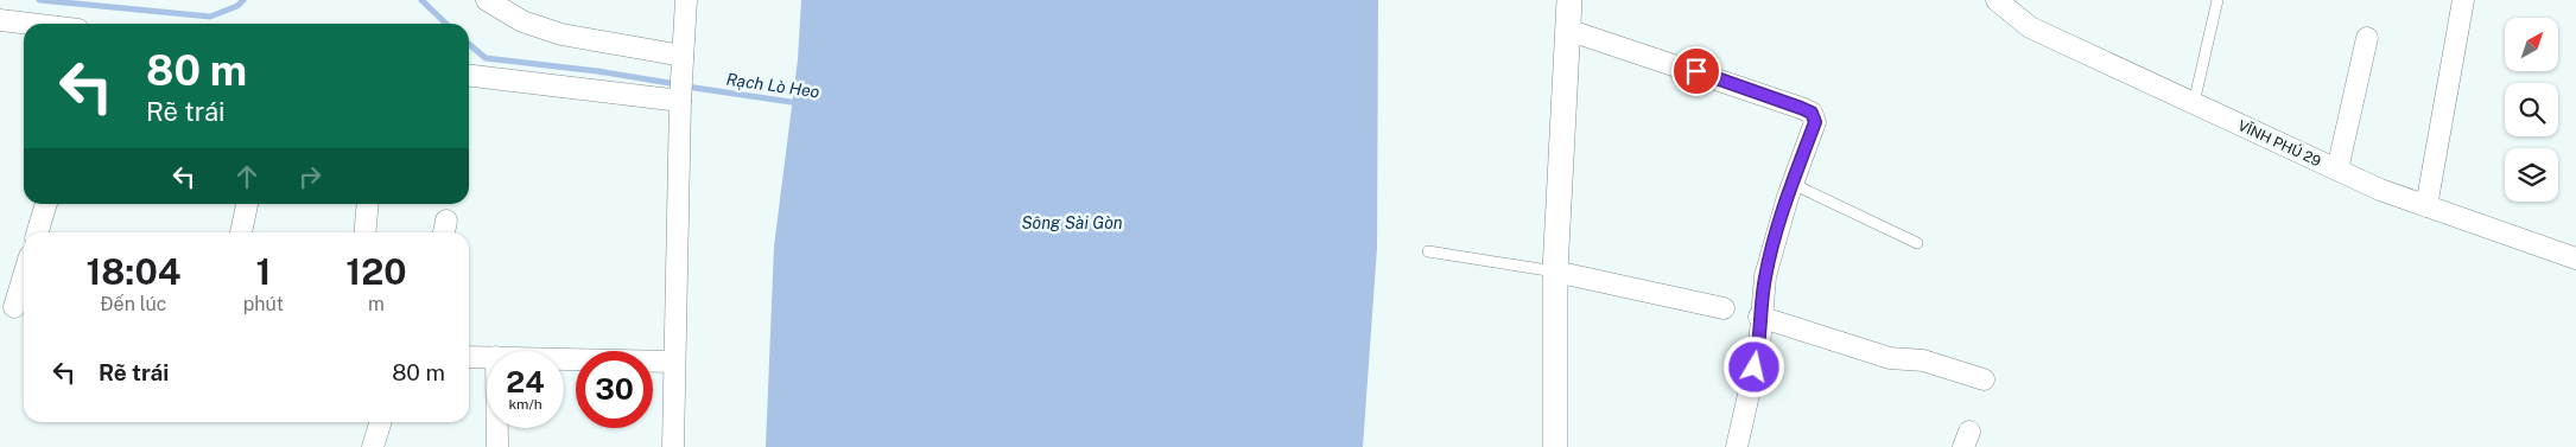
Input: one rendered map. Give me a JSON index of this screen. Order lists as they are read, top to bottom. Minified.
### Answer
{"streets":{"street":["VĨNH PHÚ 29"]},"water":["Rạch Lò Heo","Sông Sài Gòn"],"north":"top right","page":{"turn":["80 m","Rẽ trái"],"eta":["18:04","Đến lúc","1","phút","120","m"],"list":[{"name":"Rẽ trái","value":"80 m"}],"speed":"24 km/h","limit":"30"}}
